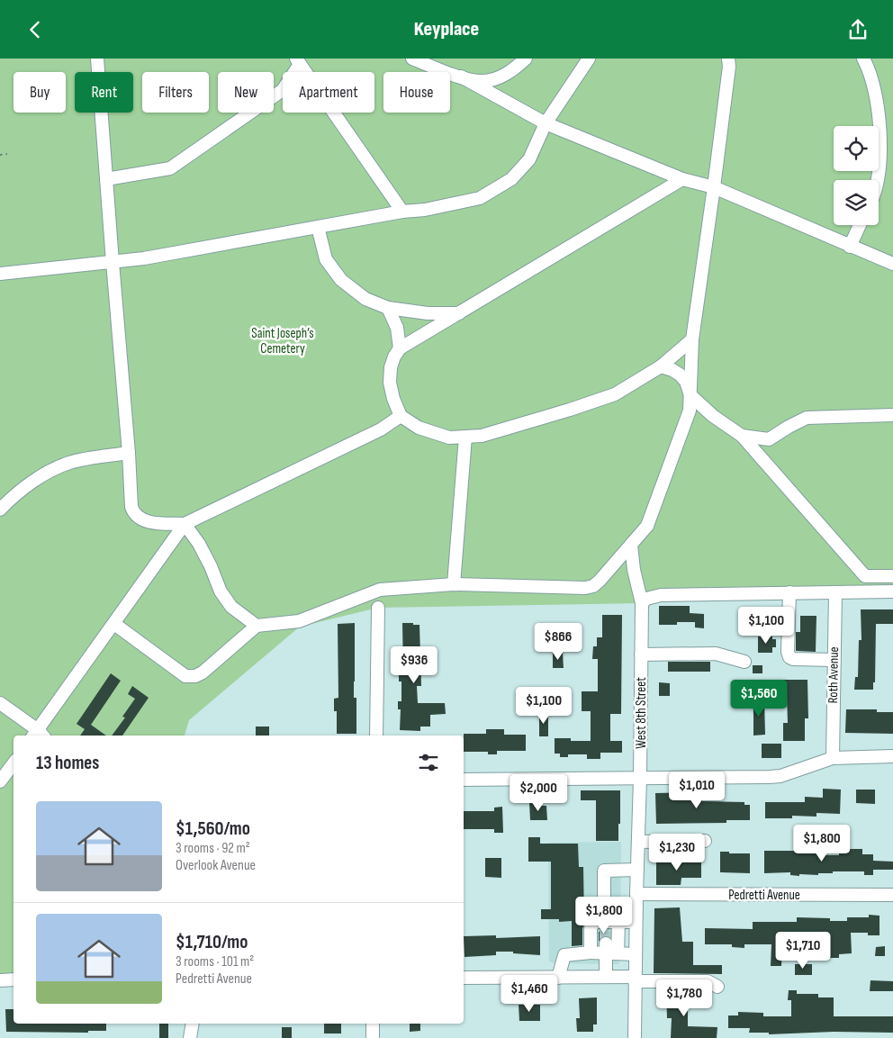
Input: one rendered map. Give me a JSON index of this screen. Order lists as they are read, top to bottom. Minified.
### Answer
{"streets":{"street":["Roth Avenue","West 8th Street","Pedretti Avenue"]},"crossings":[["West 8th Street","Pedretti Avenue"]],"parks":["Saint Joseph’s Cemetery"],"page":{"header":"Keyplace","chip":["Buy","Rent","Filters","New","Apartment","House"],"price":["$1,100","$866","$936","$1,560","$1,100","$1,010","$2,000","$1,800","$1,230","$1,800","$1,710","$1,460","$1,780"],"heading":"13 homes","list":[{"name":"$1,560/mo","note":"3 rooms · 92 m² · Overlook Avenue"},{"name":"$1,710/mo","note":"3 rooms · 101 m² · Pedretti Avenue"}]}}
